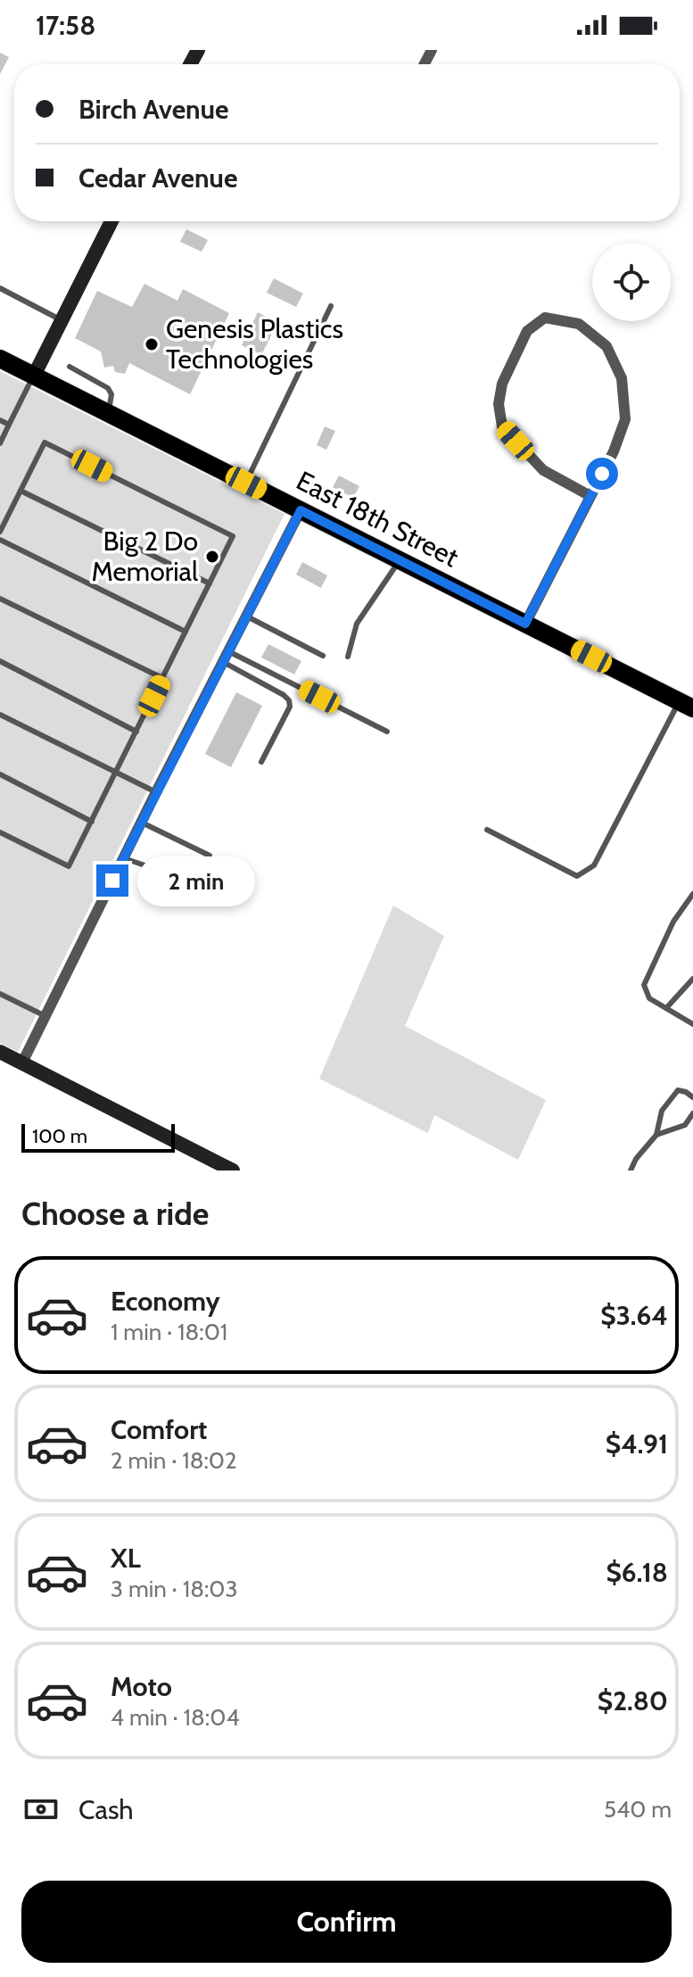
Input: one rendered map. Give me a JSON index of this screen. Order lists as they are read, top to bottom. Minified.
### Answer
{"streets":{"main road":["East 18th Street"]},"places":["Genesis Plastics Technologies","Big 2 Do Memorial"],"scale_bar":"100 m","page":{"status":"17:58","banner":["Birch Avenue","Cedar Avenue"],"bubble":"2 min","scale":"100 m","heading":"Choose a ride","list":[{"name":"Economy","note":"1 min · 18:01","value":"$3.64"},{"name":"Comfort","note":"2 min · 18:02","value":"$4.91"},{"name":"XL","note":"3 min · 18:03","value":"$6.18"},{"name":"Moto","note":"4 min · 18:04","value":"$2.80"}],"pay":["Cash","540 m"],"buttons":"Confirm"}}
